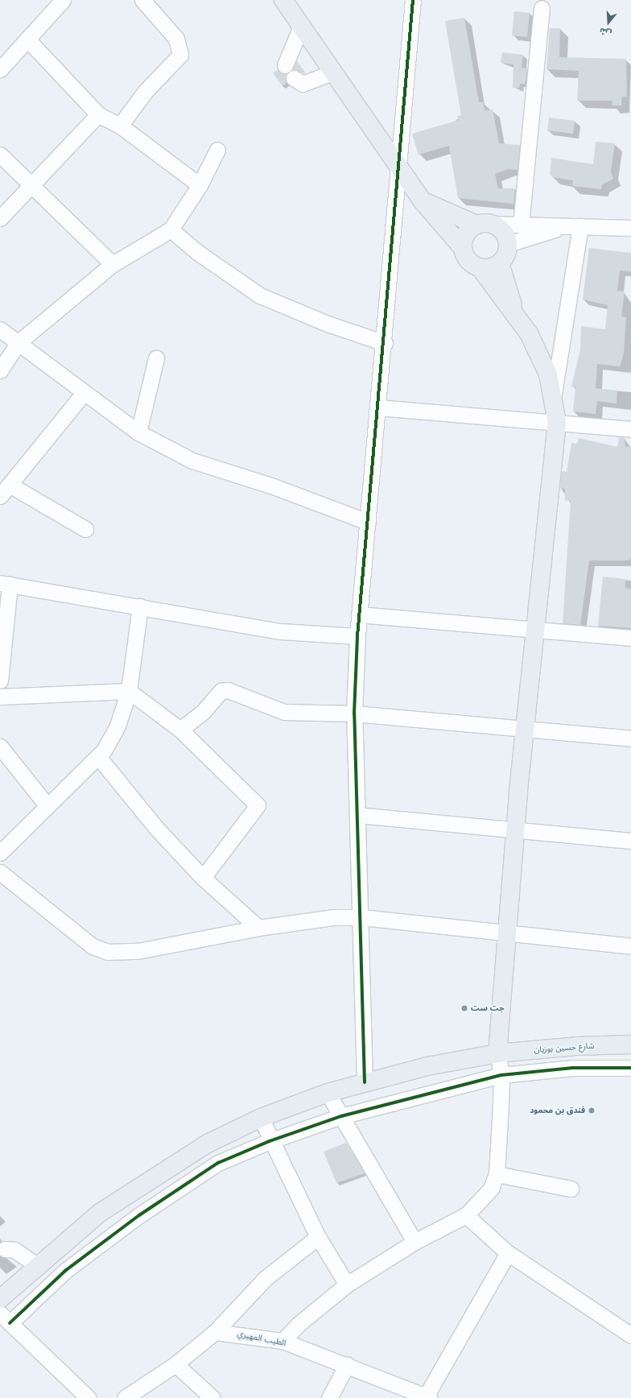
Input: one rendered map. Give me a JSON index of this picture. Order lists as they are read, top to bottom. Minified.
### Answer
{"streets":{"main road":["شارع حسين بوزيان"],"street":["الطيب المهيري"]},"places":["جت ست","فندق بن محمود"],"north":"bottom"}
